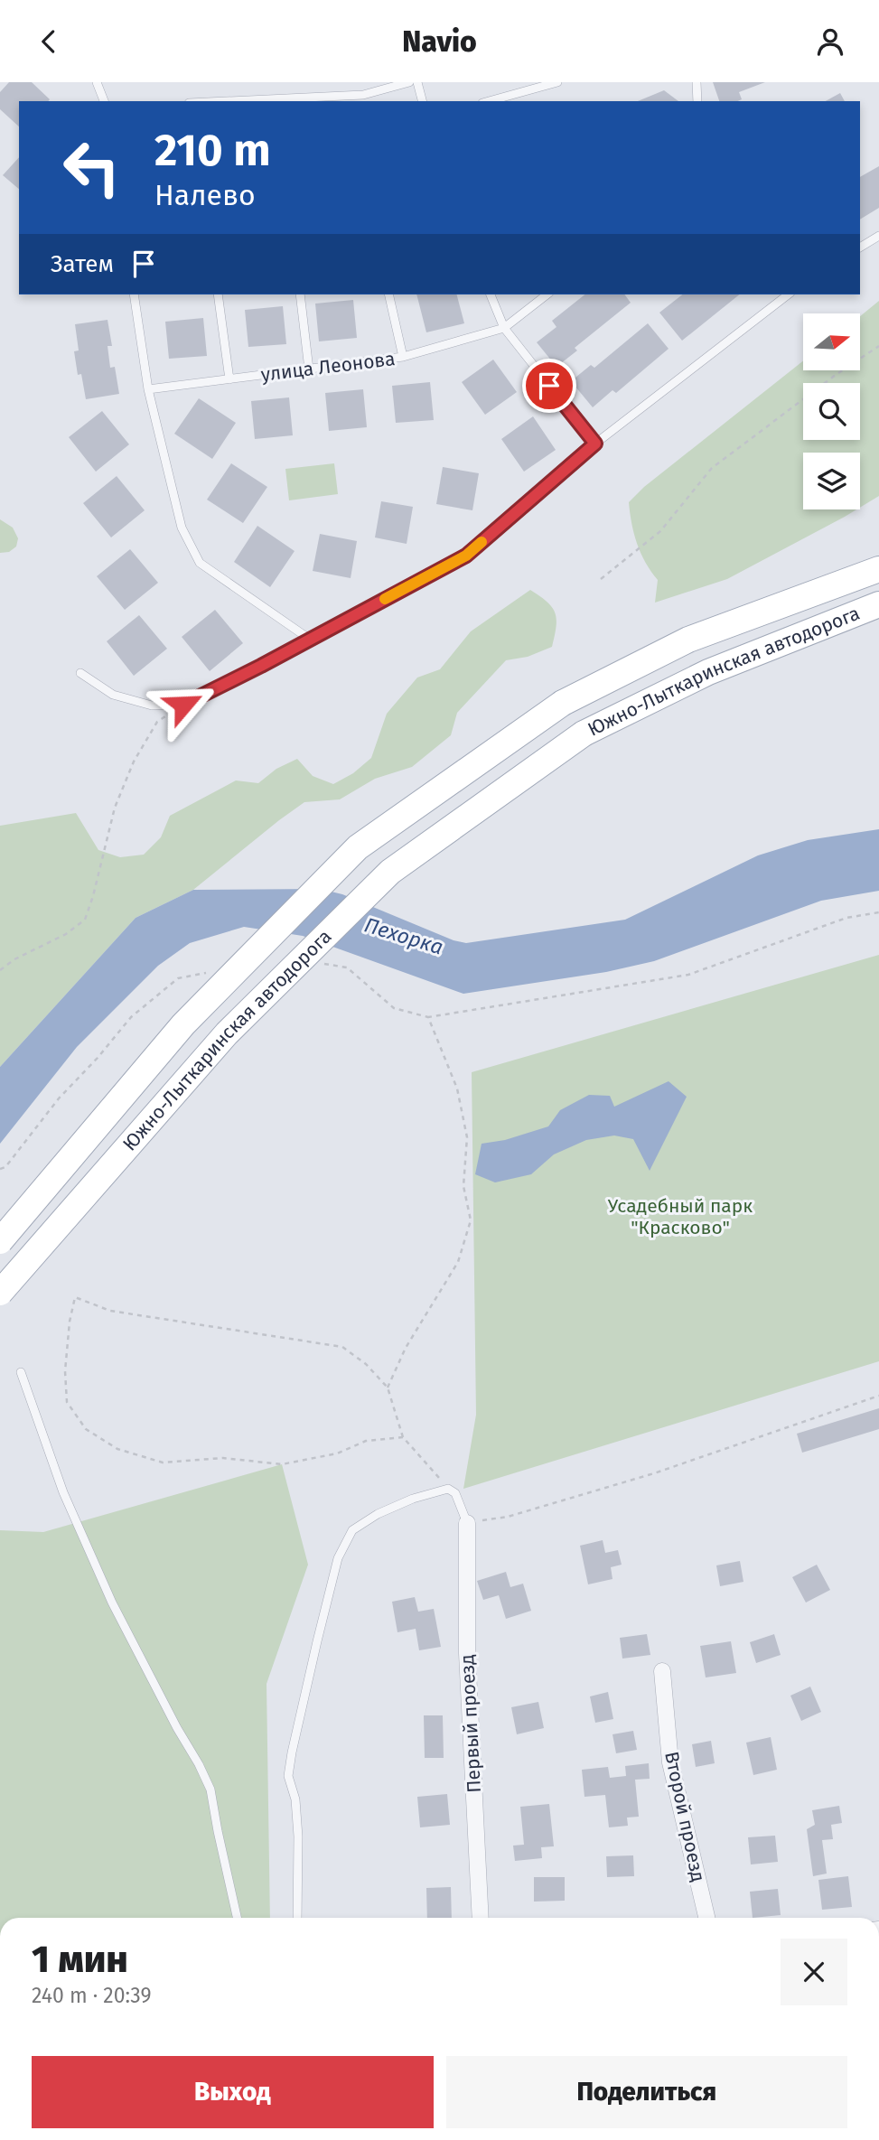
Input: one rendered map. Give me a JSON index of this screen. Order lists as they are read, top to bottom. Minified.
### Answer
{"streets":{"main road":["Южно-Лыткаринская автодорога"],"street":["Первый проезд","Второй проезд"],"lane":["улица Леонова"]},"water":["Пехорка"],"parks":["Усадебный парк \"Красково\""],"north":"right","page":{"header":"Navio","turn":["210 m","Налево"],"then":"Затем","heading":["1 мин","240 m · 20:39"],"buttons":["Выход","Поделиться"]}}
